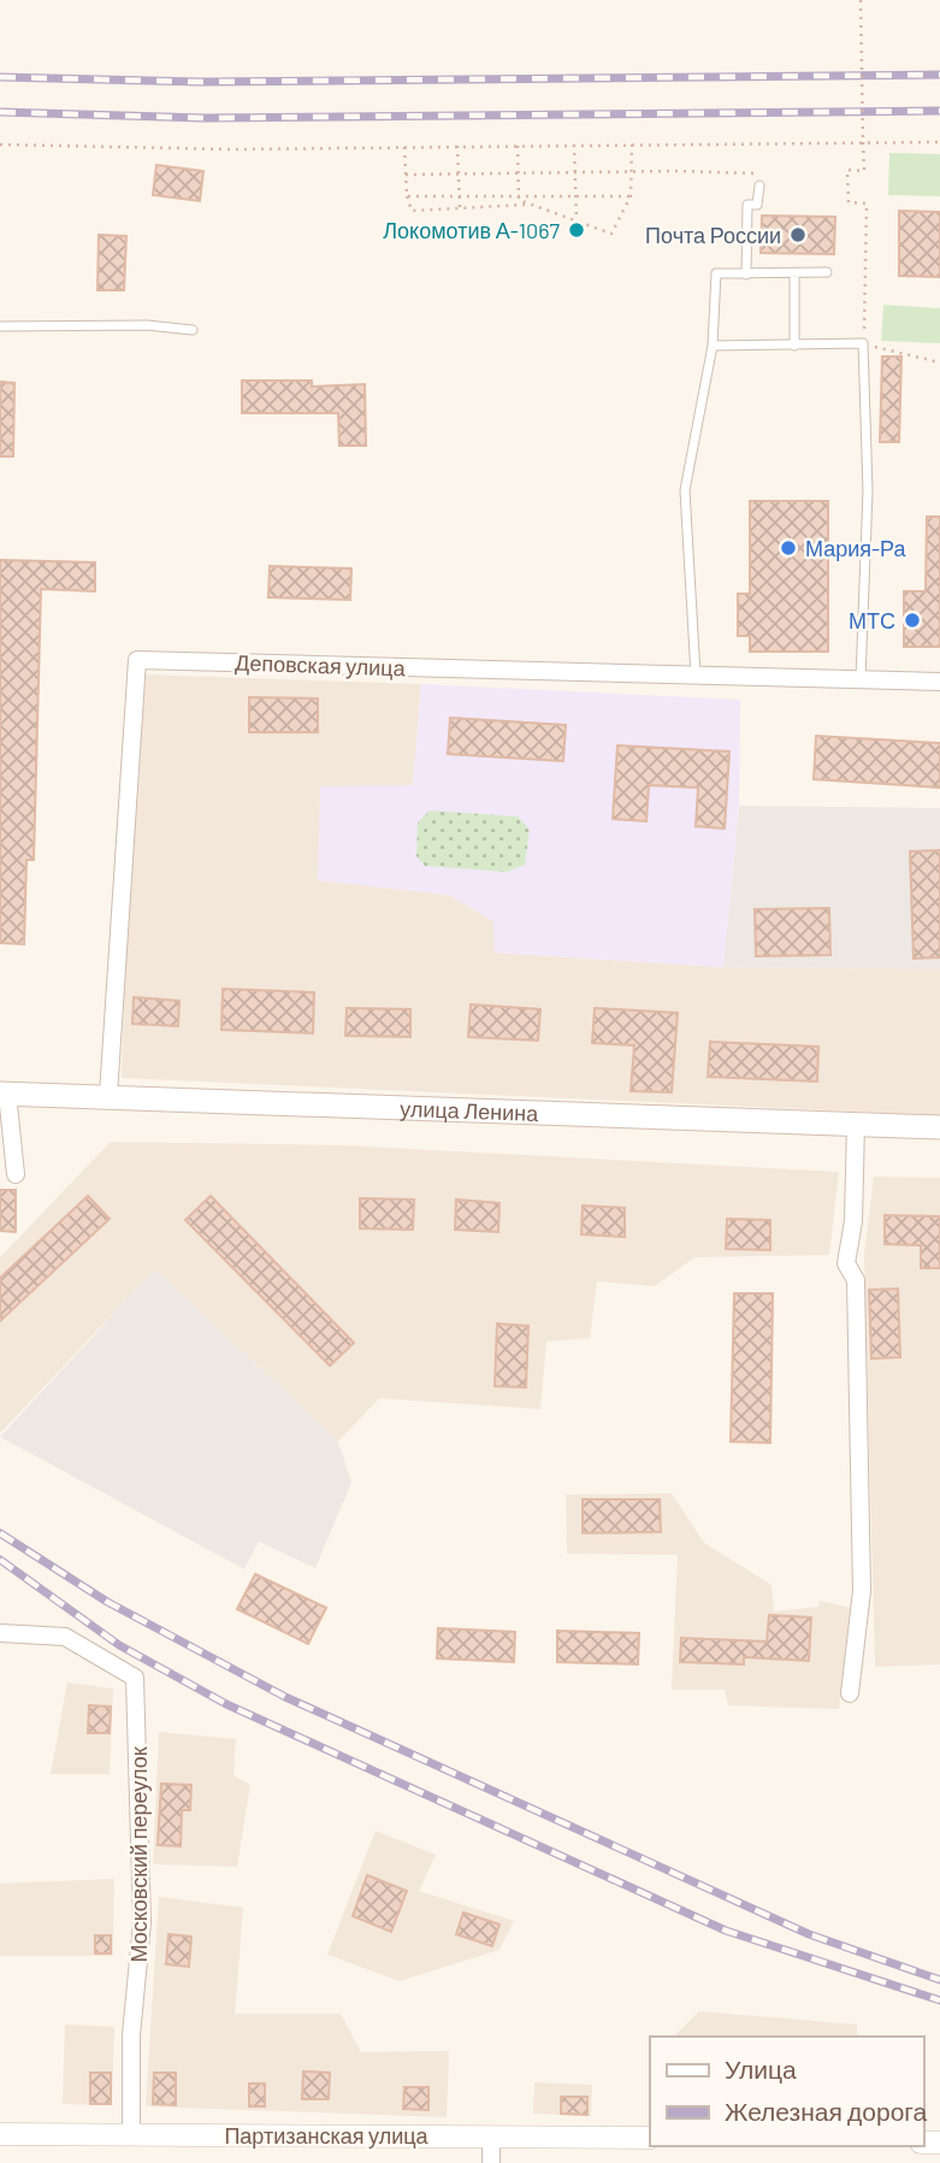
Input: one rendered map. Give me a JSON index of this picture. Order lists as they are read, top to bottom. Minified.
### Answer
{"streets":{"main road":["улица Ленина"],"street":["Деповская улица","Московский переулок","Партизанская улица"]},"crossings":[["Деповская улица","улица Ленина"],["Московский переулок","Партизанская улица"]],"places":["Локомотив А-1067","Почта России","Мария-Ра","МТС"],"legend":["Улица","Железная дорога"]}
